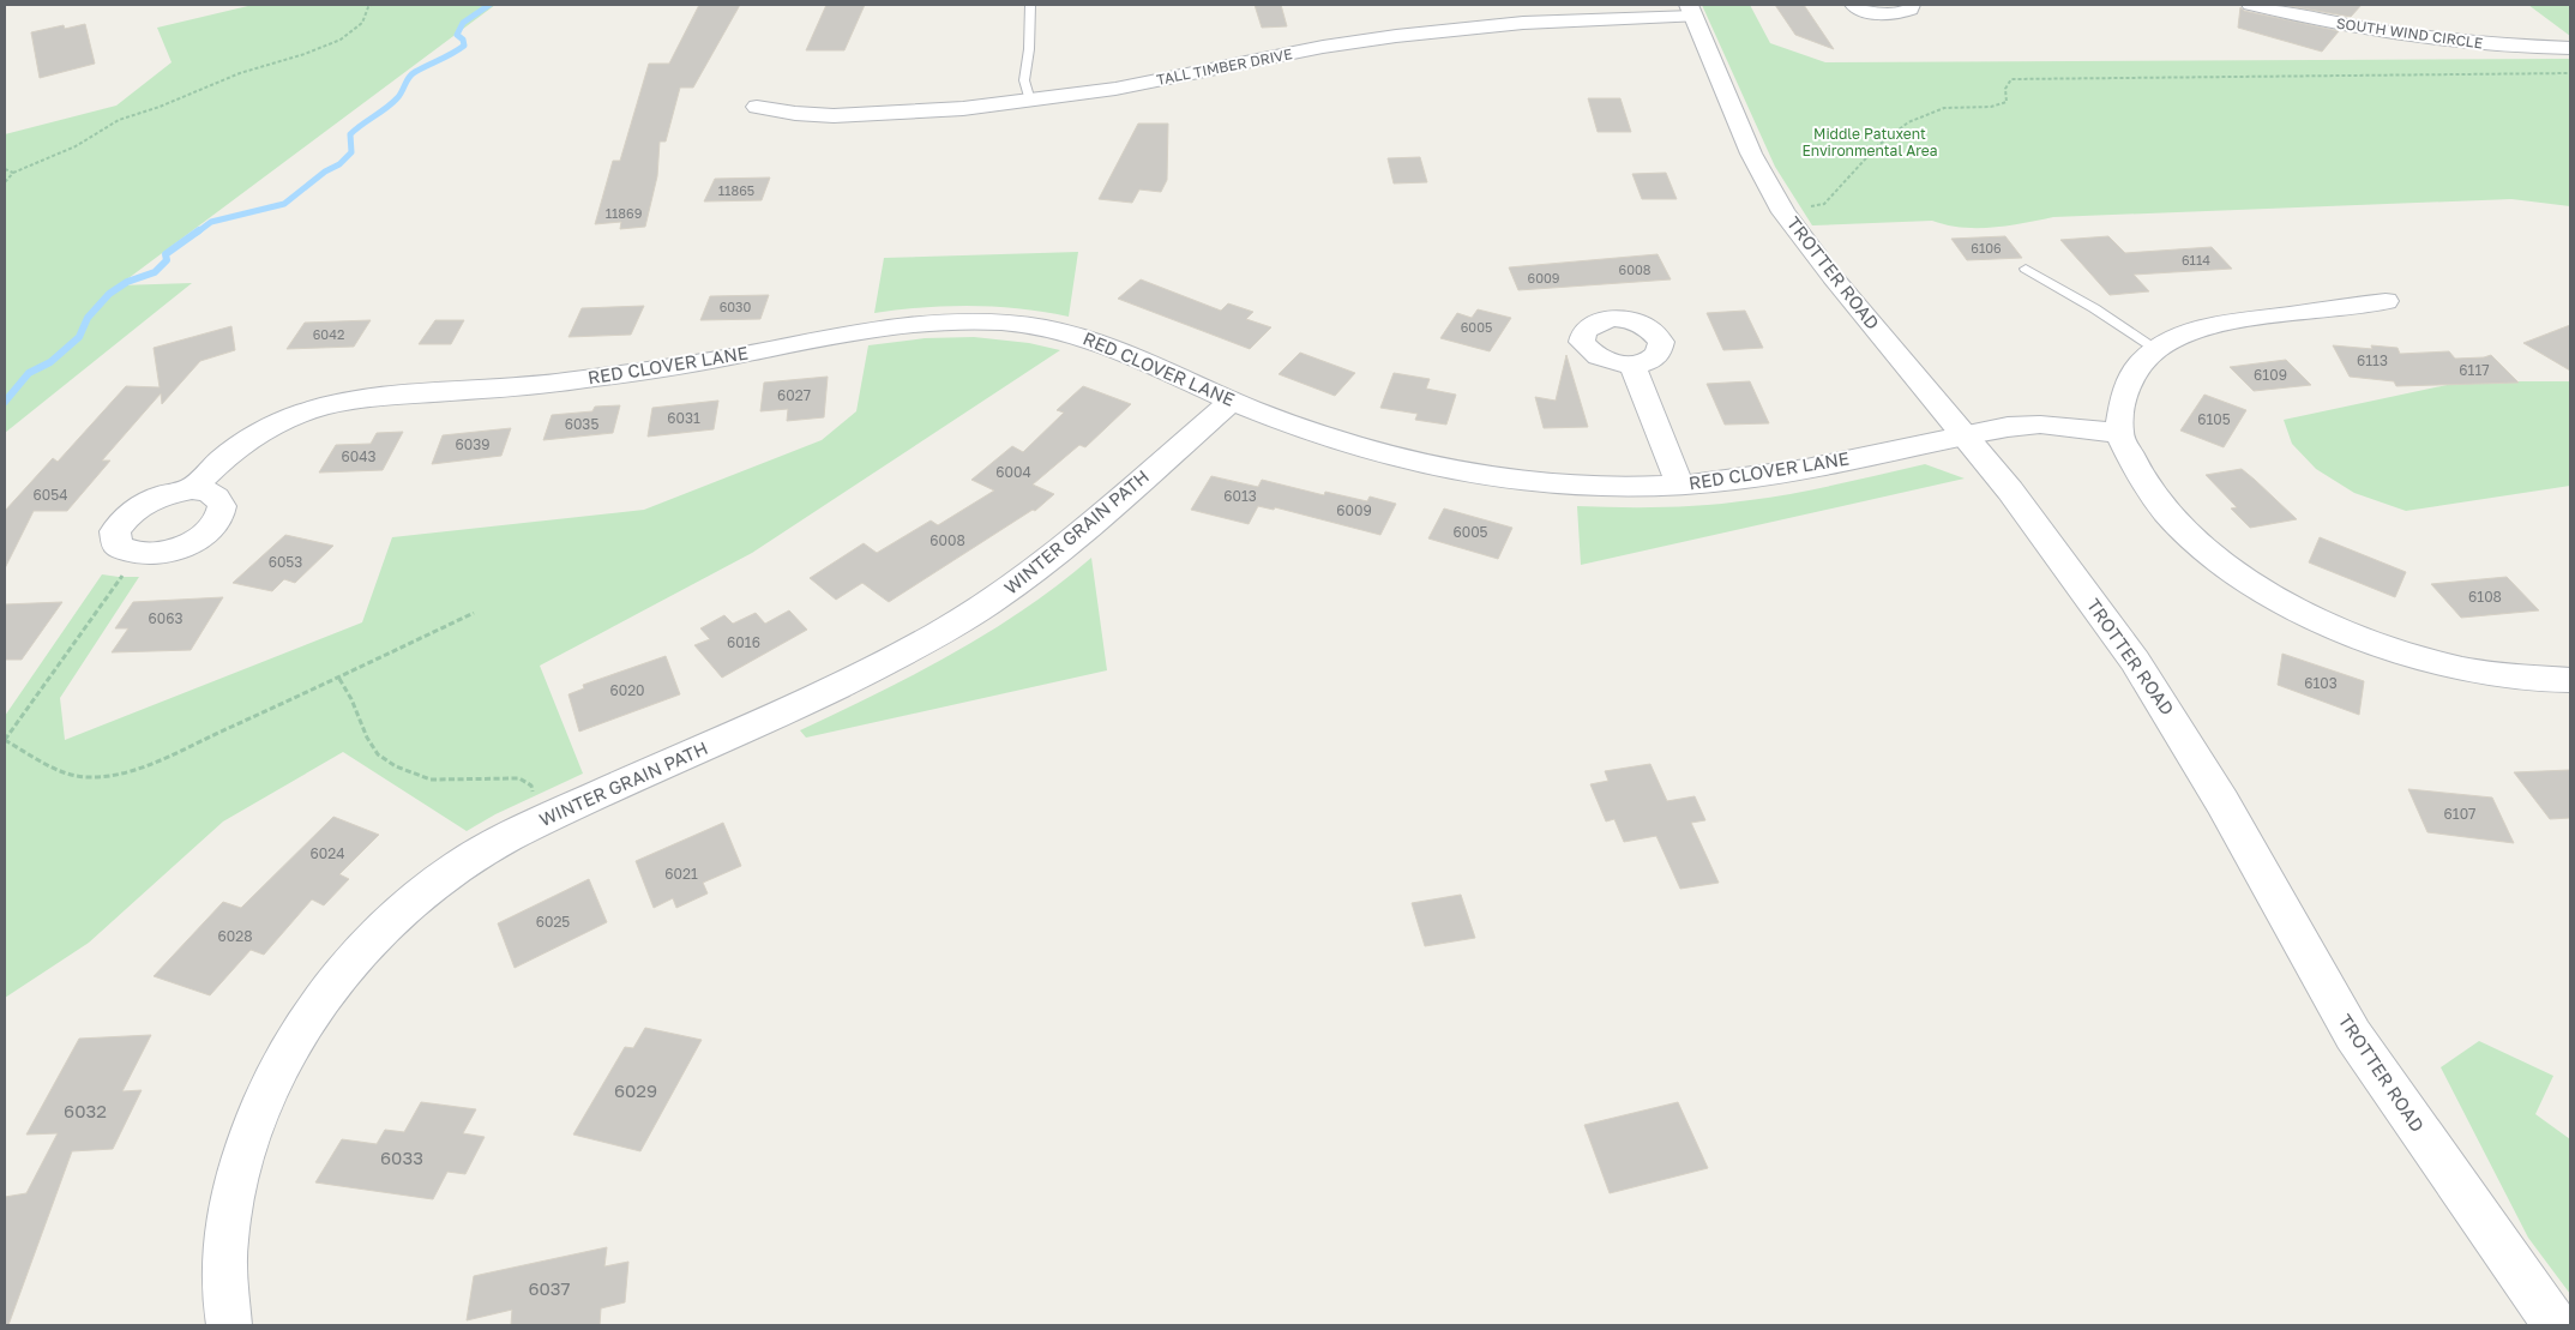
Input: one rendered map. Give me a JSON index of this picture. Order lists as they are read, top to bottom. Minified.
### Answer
{"streets":{"street":["SOUTH WIND CIRCLE","TALL TIMBER DRIVE","TROTTER ROAD","RED CLOVER LANE","WINTER GRAIN PATH"]},"crossings":[["TALL TIMBER DRIVE","TROTTER ROAD"],["TROTTER ROAD","RED CLOVER LANE"],["RED CLOVER LANE","WINTER GRAIN PATH"]],"parks":["Middle Patuxent Environmental Area"],"house_numbers":["11865","11869","6106","6114","6008","6009","6030","6005","6042","6113","6117","6109","6027","6031","6105","6035","6039","6043","6004","6054","6013","6009","6005","6008","6053","6108","6063","6016","6103","6020","6107","6024","6021","6025","6028","6029","6032","6033","6037"]}
